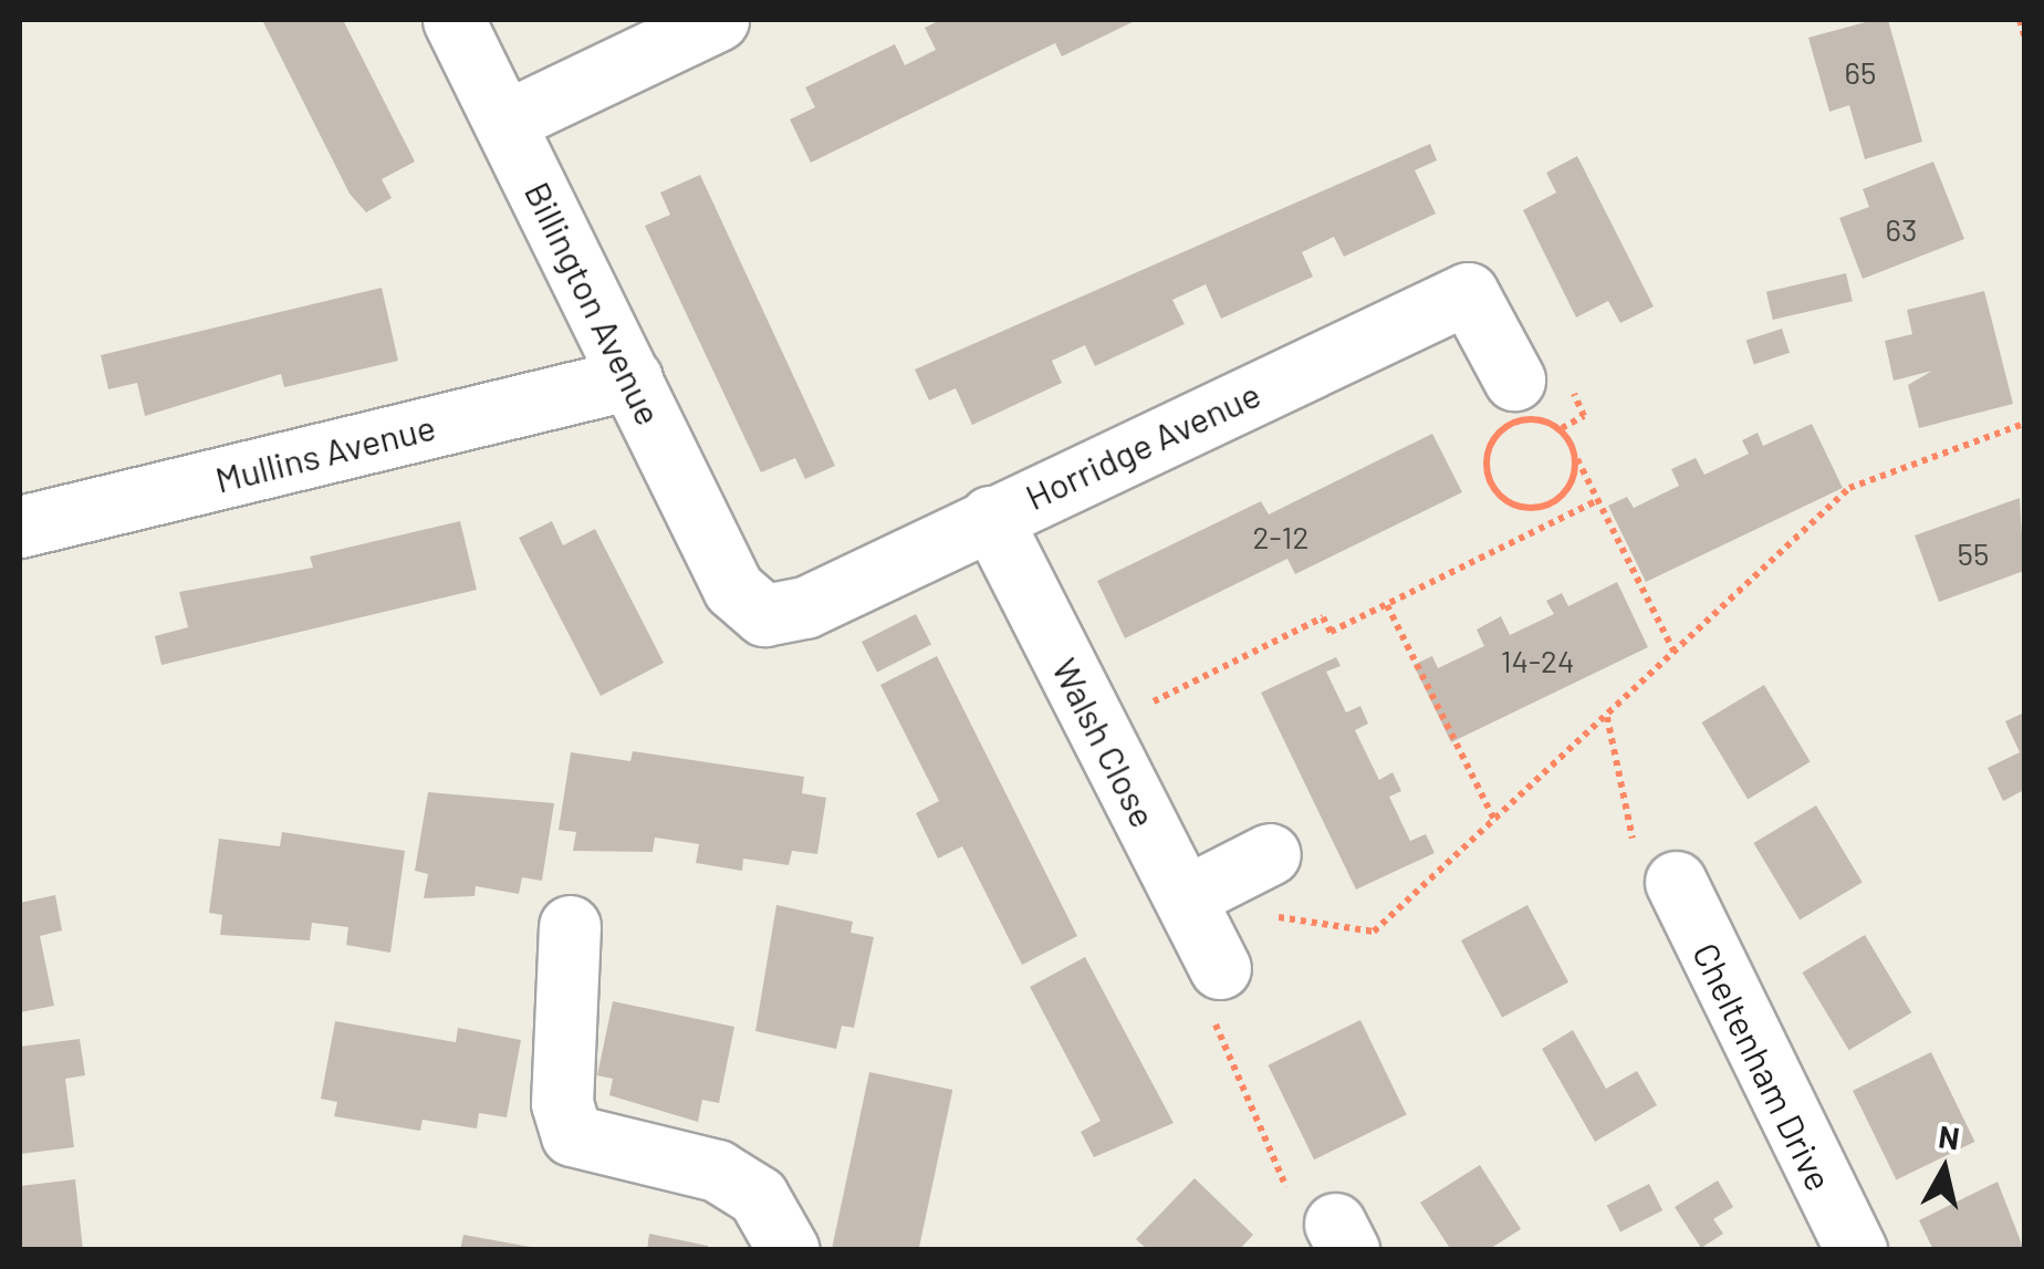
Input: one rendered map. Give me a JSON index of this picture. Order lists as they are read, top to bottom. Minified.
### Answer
{"streets":{"street":["Billington Avenue","Horridge Avenue","Mullins Avenue","Walsh Close","Cheltenham Drive"]},"crossings":[["Billington Avenue","Horridge Avenue"],["Billington Avenue","Mullins Avenue"],["Horridge Avenue","Walsh Close"]],"house_numbers":["65","63","2-12","55","14-24"],"north":"top"}
